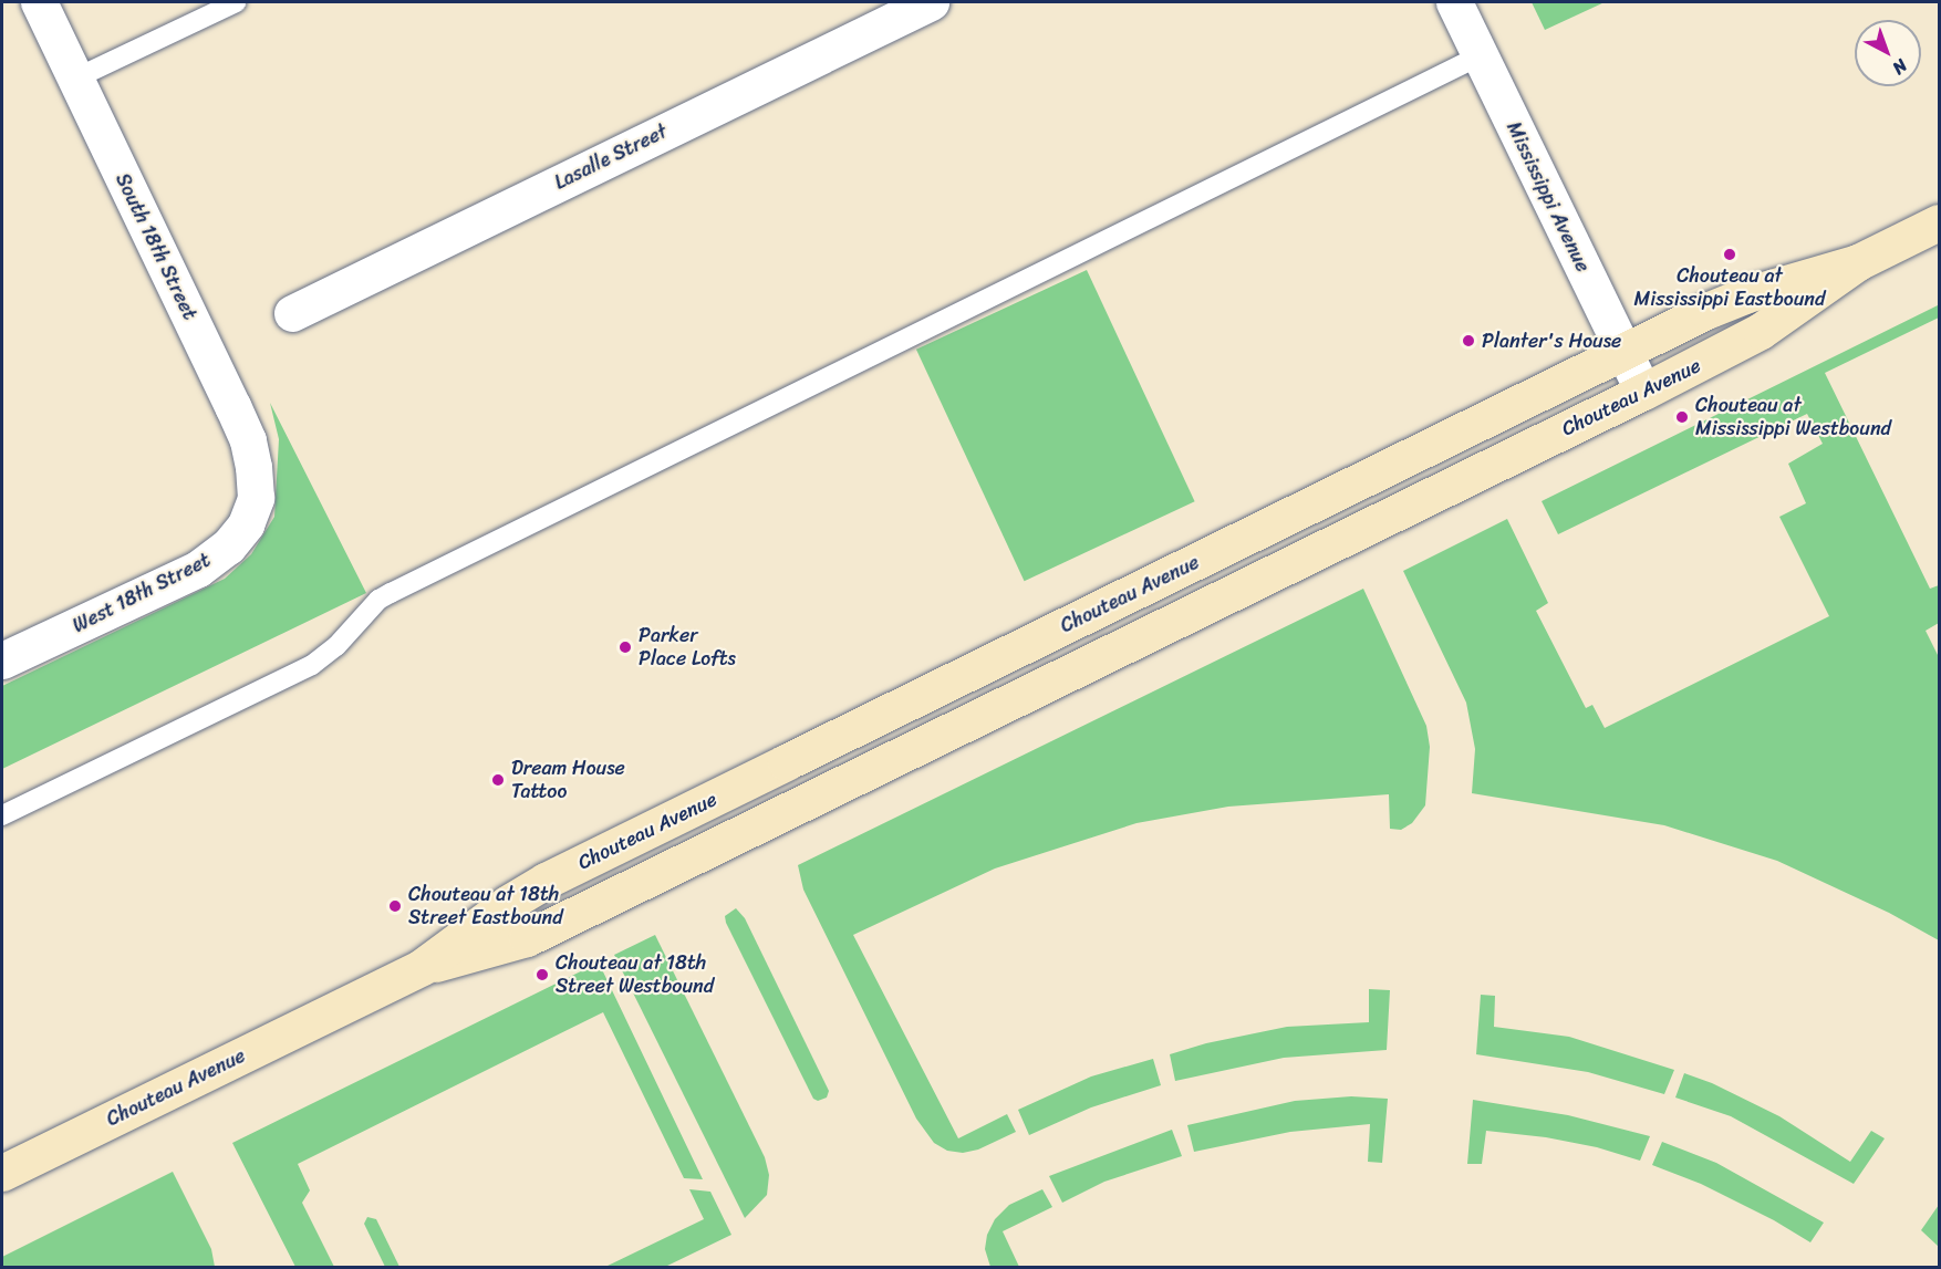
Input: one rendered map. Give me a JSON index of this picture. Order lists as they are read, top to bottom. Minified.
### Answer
{"streets":{"main road":["Chouteau Avenue"],"street":["Lasalle Street","Mississippi Avenue","South 18th Street","West 18th Street"]},"crossings":[["Mississippi Avenue","Chouteau Avenue"],["South 18th Street","West 18th Street"]],"places":["Chouteau at Mississippi Eastbound","Planter's House","Chouteau at Mississippi Westbound","Parker Place Lofts","Dream House Tattoo","Chouteau at 18th Street Eastbound","Chouteau at 18th Street Westbound"],"north":"bottom right"}
